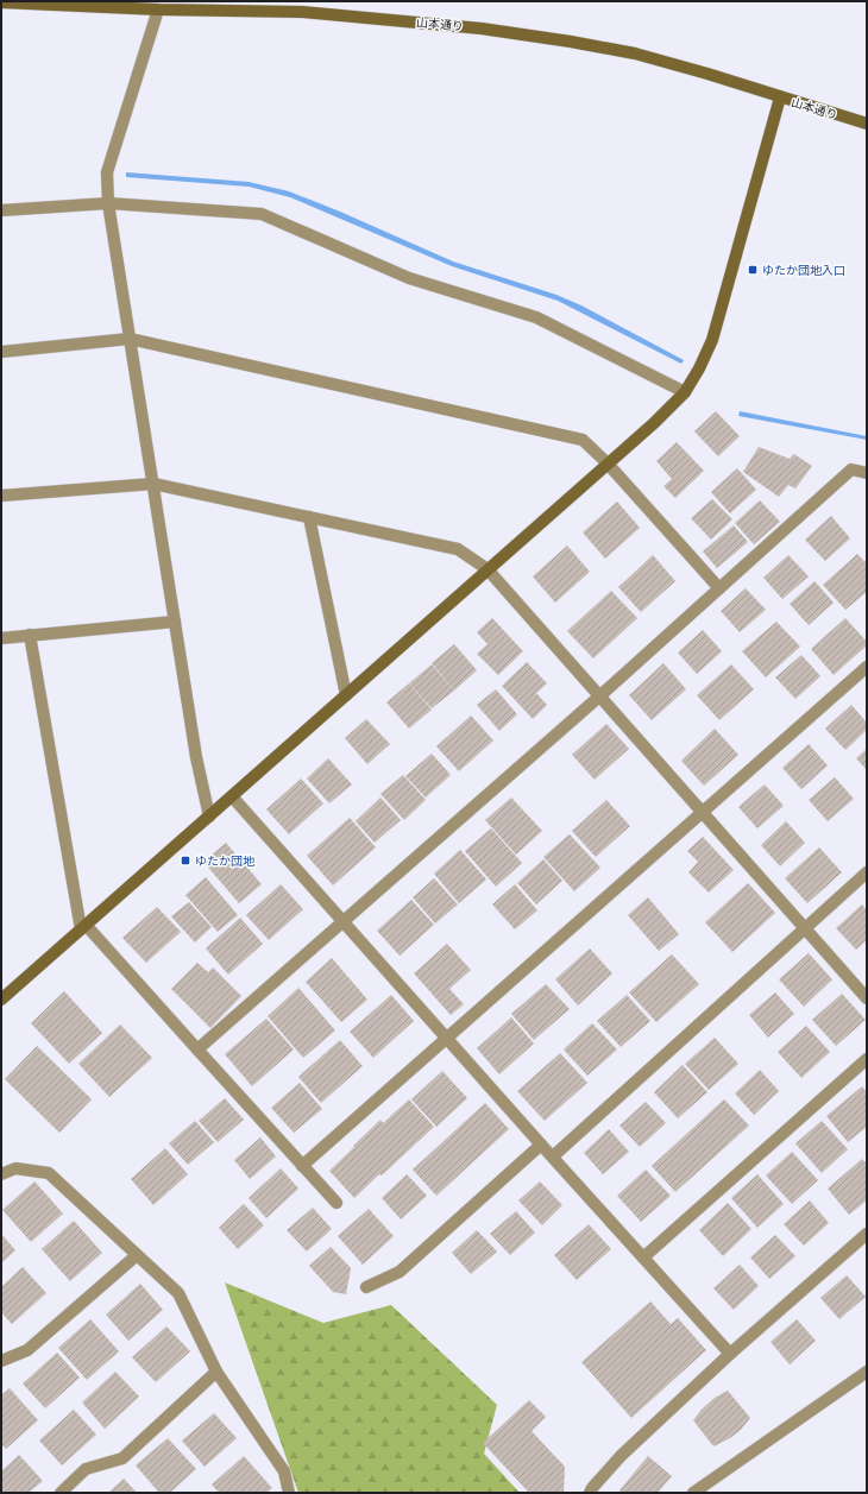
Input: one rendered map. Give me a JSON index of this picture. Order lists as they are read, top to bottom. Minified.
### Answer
{"streets":{"street":["山本通り"]},"places":{"transit":["ゆたか団地入口","ゆたか団地"]}}
